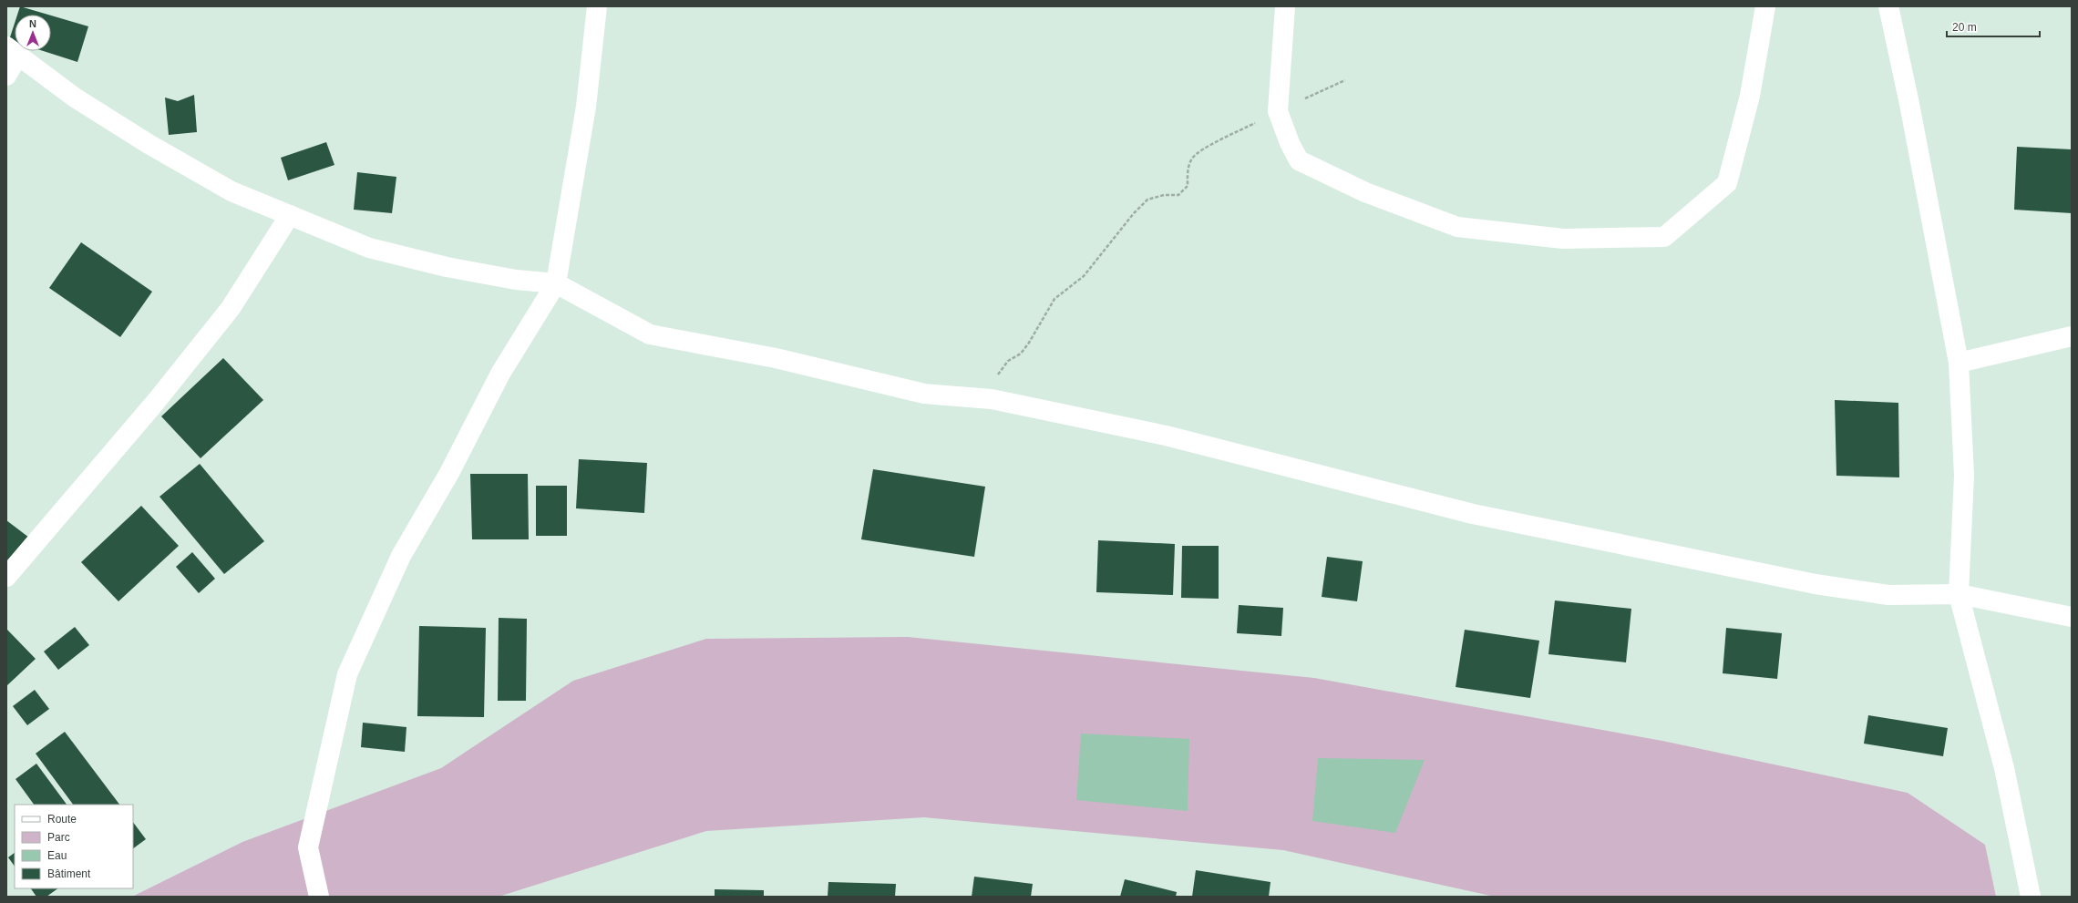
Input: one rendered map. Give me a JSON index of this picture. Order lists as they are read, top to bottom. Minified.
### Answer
{"legend":["Route","Parc","Eau","Bâtiment"],"scale_bar":"20 m","north":"top"}
